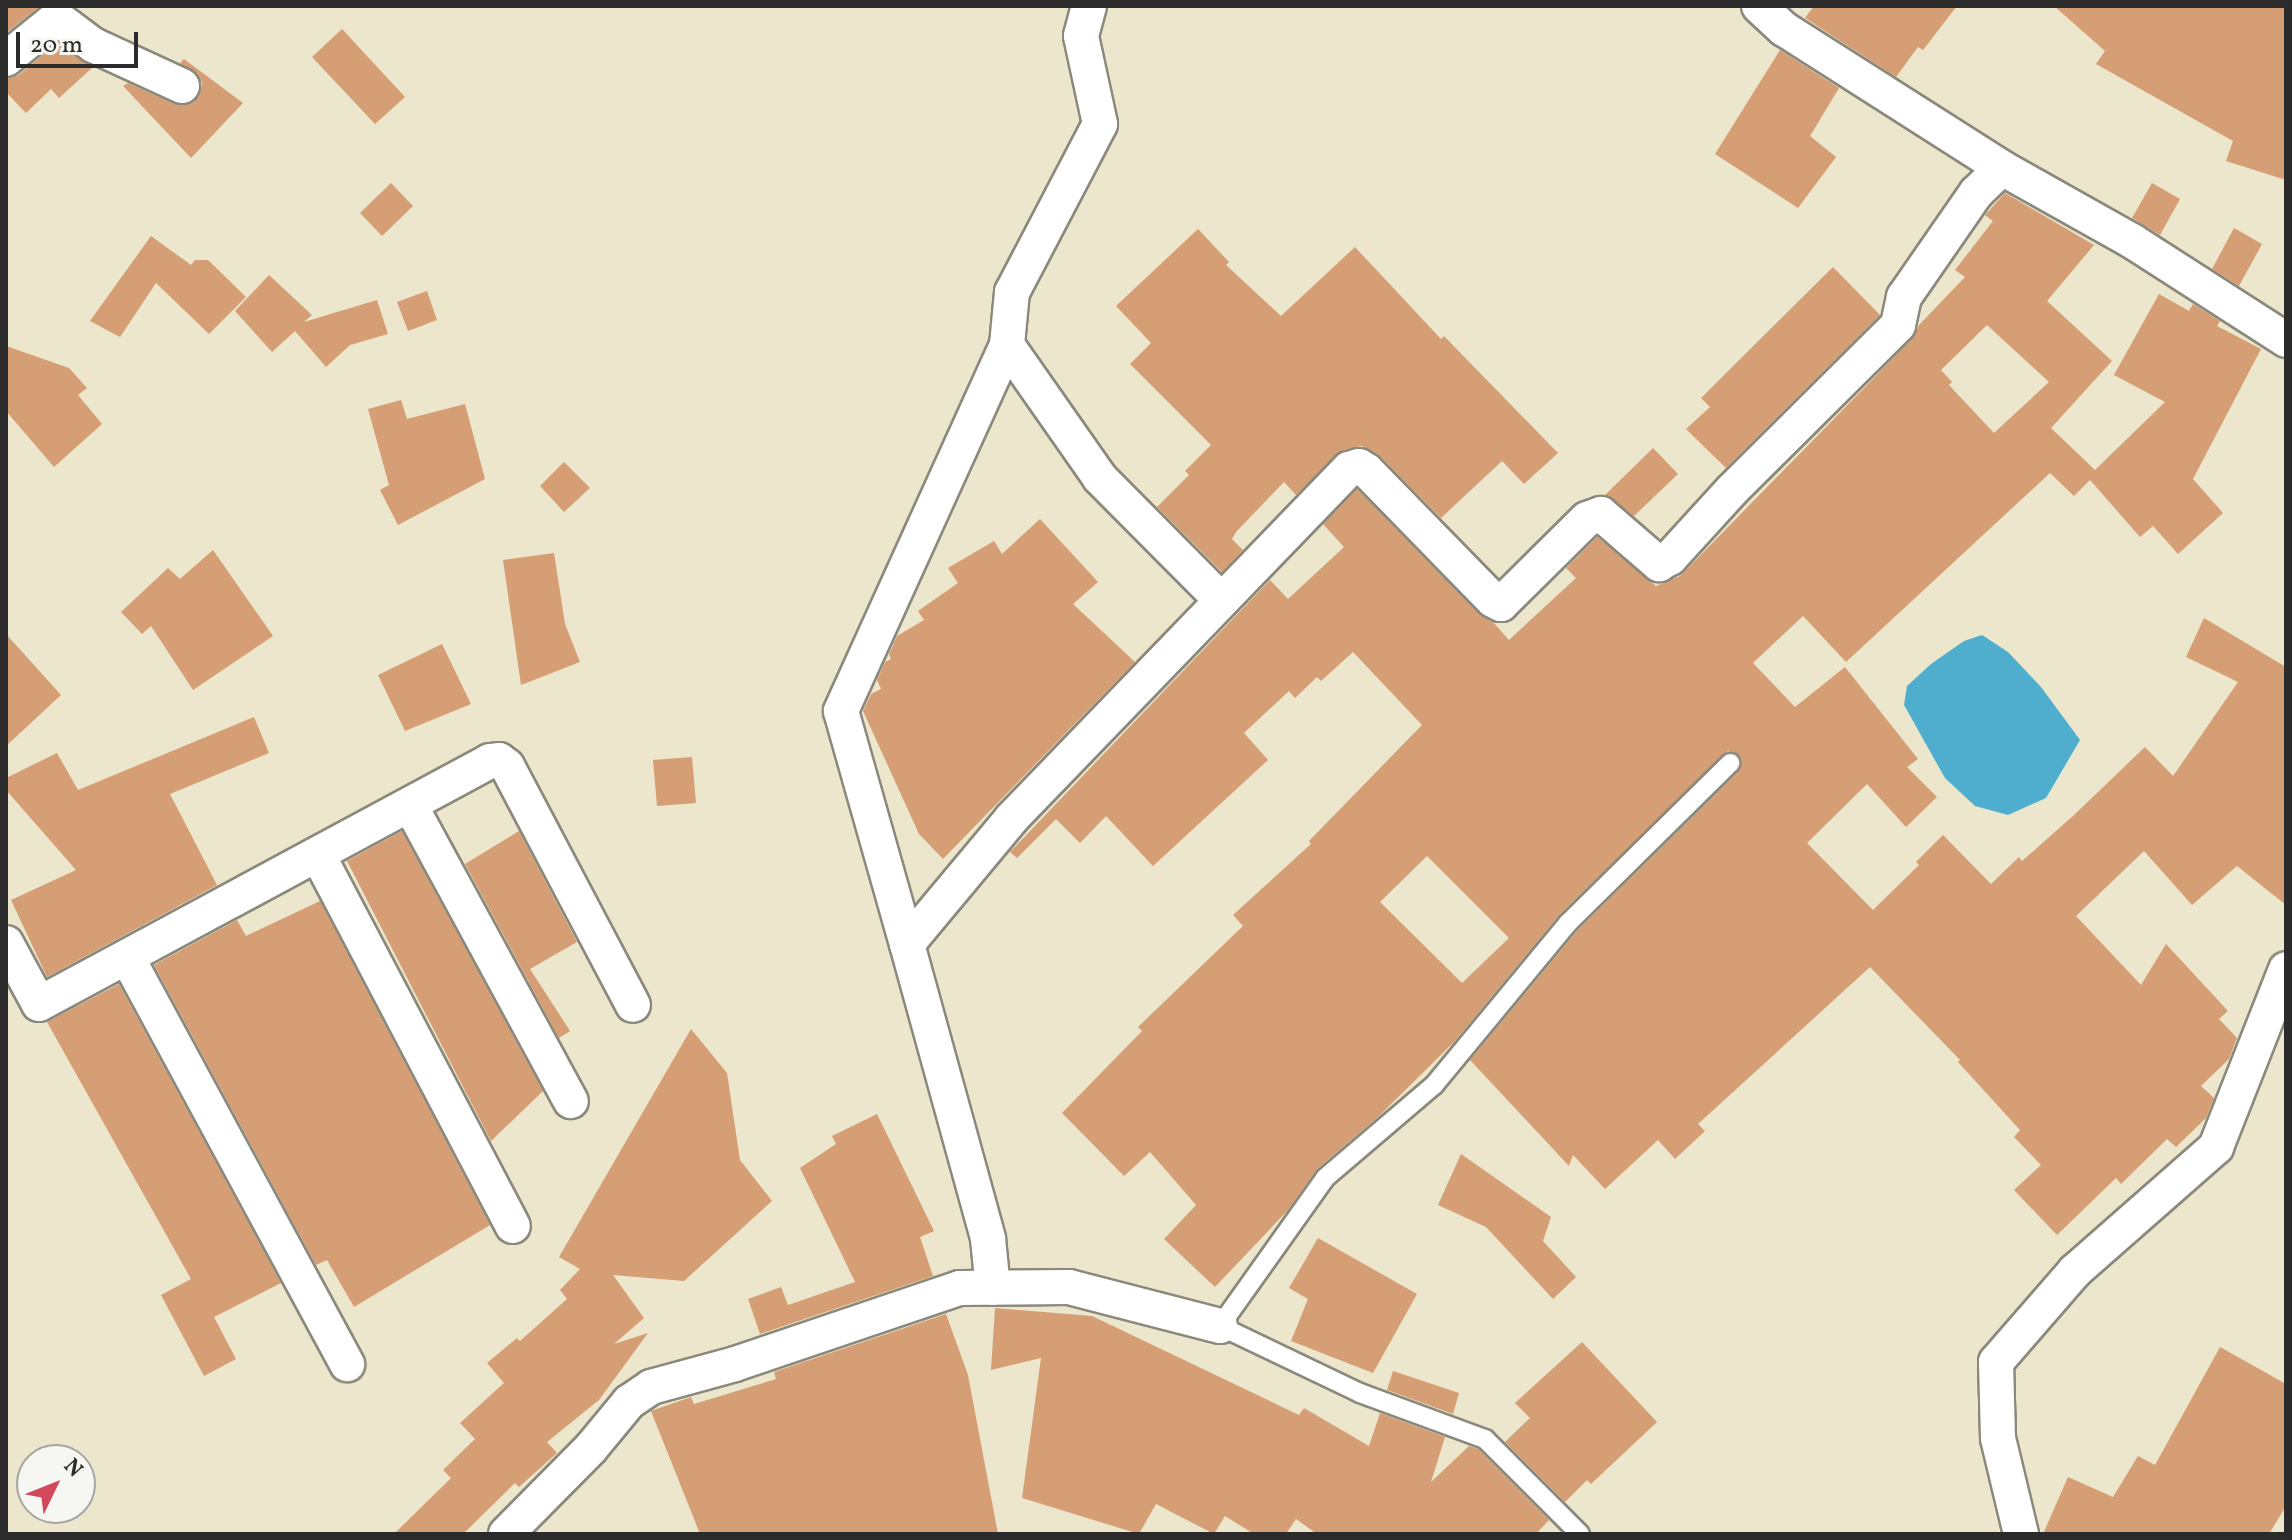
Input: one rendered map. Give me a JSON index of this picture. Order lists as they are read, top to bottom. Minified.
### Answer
{"scale_bar":"20 m","north":"top right"}
